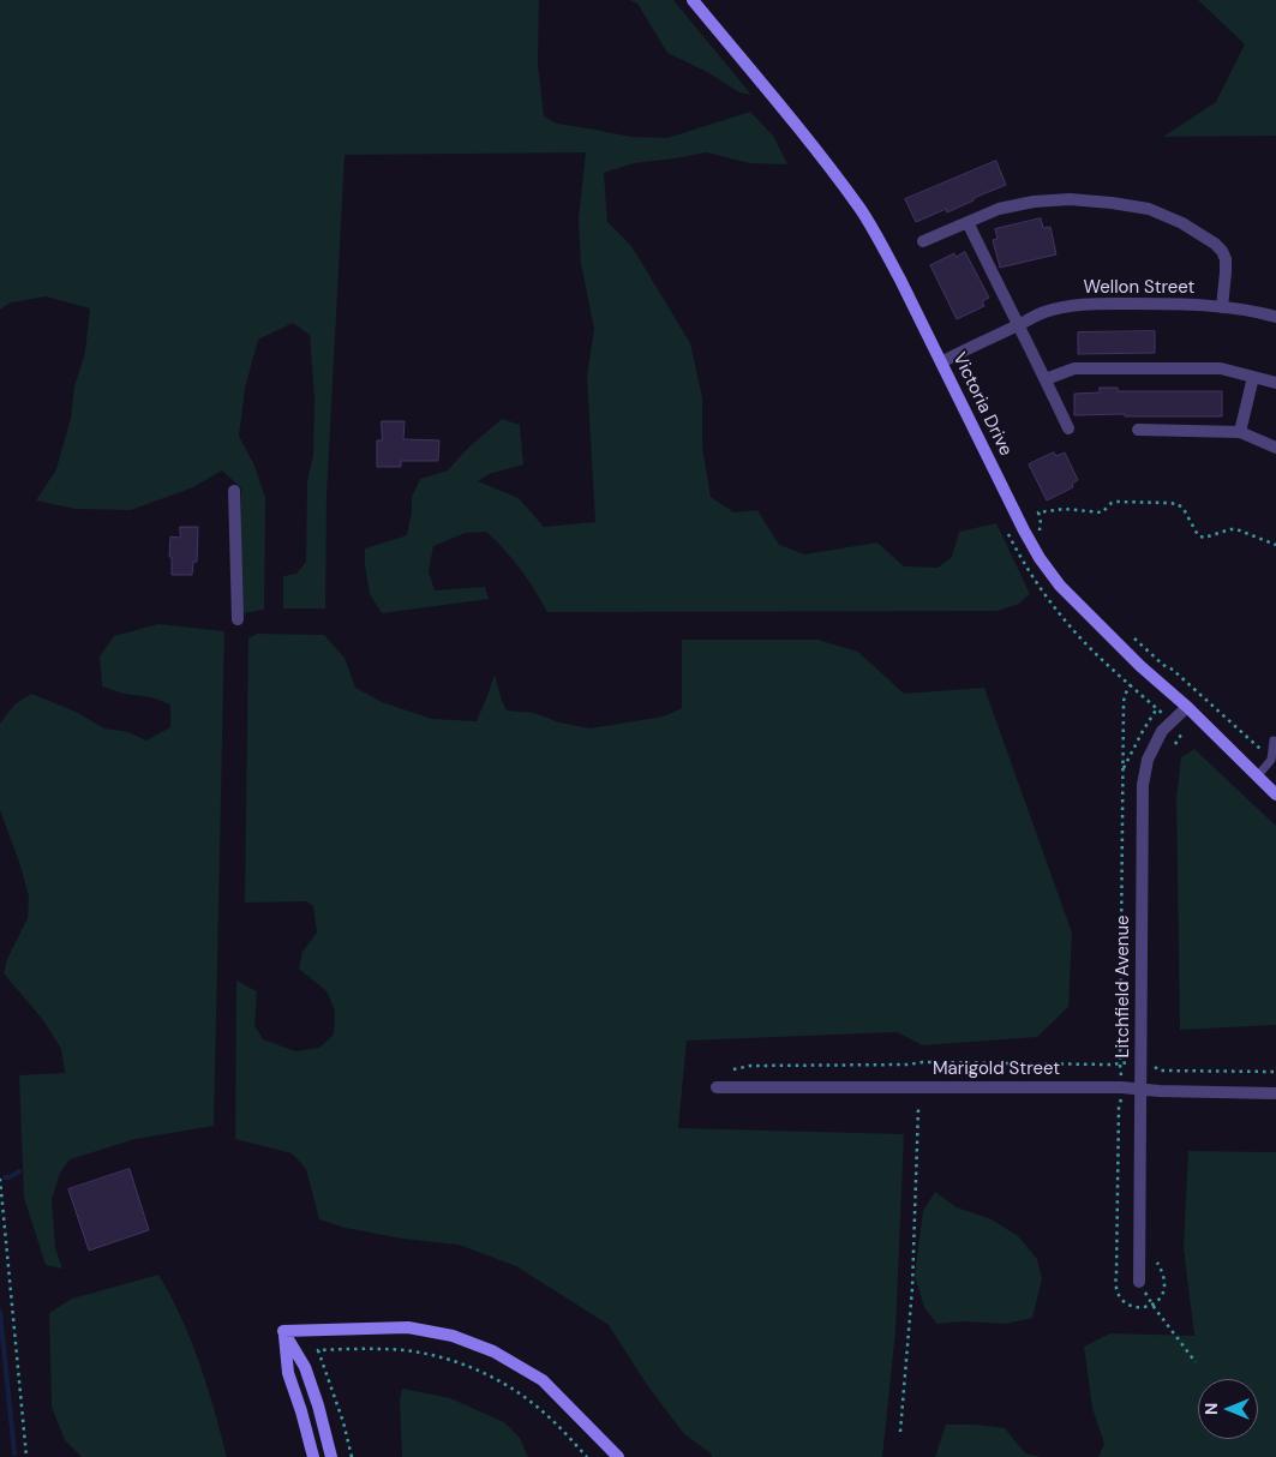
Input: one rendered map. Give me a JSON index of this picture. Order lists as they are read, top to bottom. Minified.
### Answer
{"streets":{"street":["Wellon Street","Victoria Drive","Litchfield Avenue","Marigold Street"]},"crossings":[["Wellon Street","Victoria Drive"],["Victoria Drive","Litchfield Avenue"],["Litchfield Avenue","Marigold Street"]],"north":"left"}
